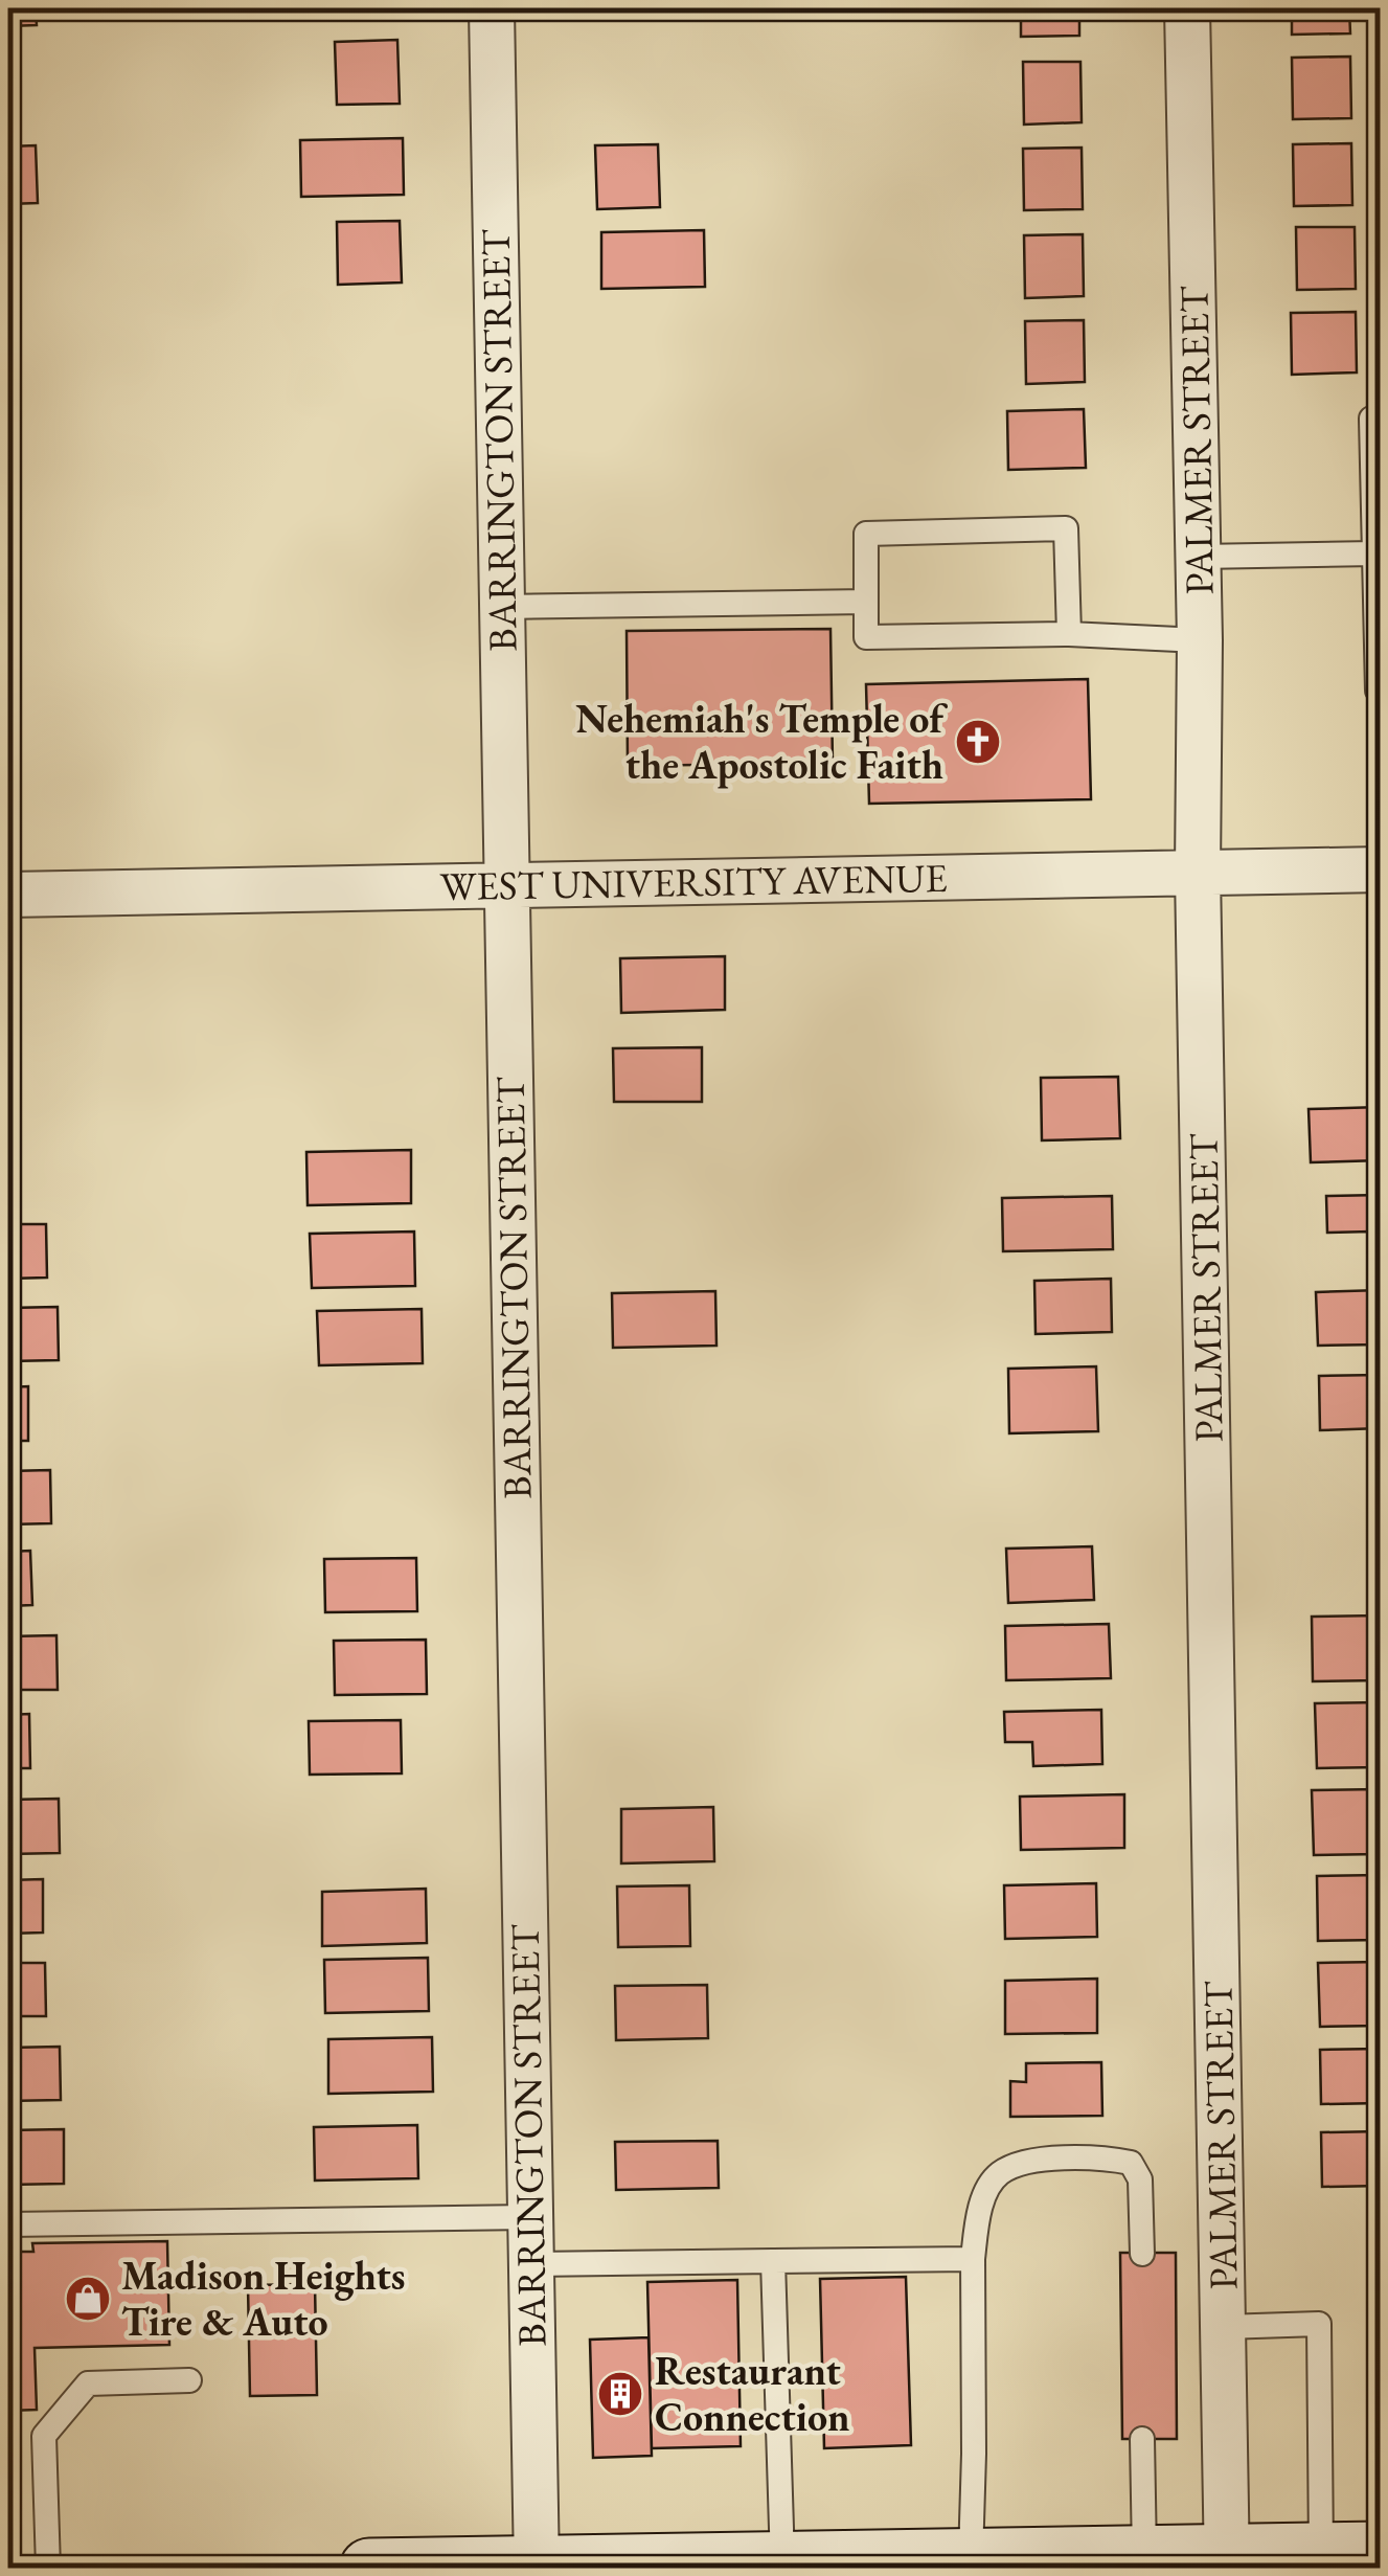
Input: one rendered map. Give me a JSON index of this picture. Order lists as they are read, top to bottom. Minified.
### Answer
{"streets":{"street":["BARRINGTON STREET","PALMER STREET","WEST UNIVERSITY AVENUE"]},"crossings":[["BARRINGTON STREET","WEST UNIVERSITY AVENUE"],["PALMER STREET","WEST UNIVERSITY AVENUE"]],"places":{"church":["Nehemiah's Temple of the Apostolic Faith"],"shop":["Madison Heights Tire & Auto"],"building":["Restaurant Connection"]}}
